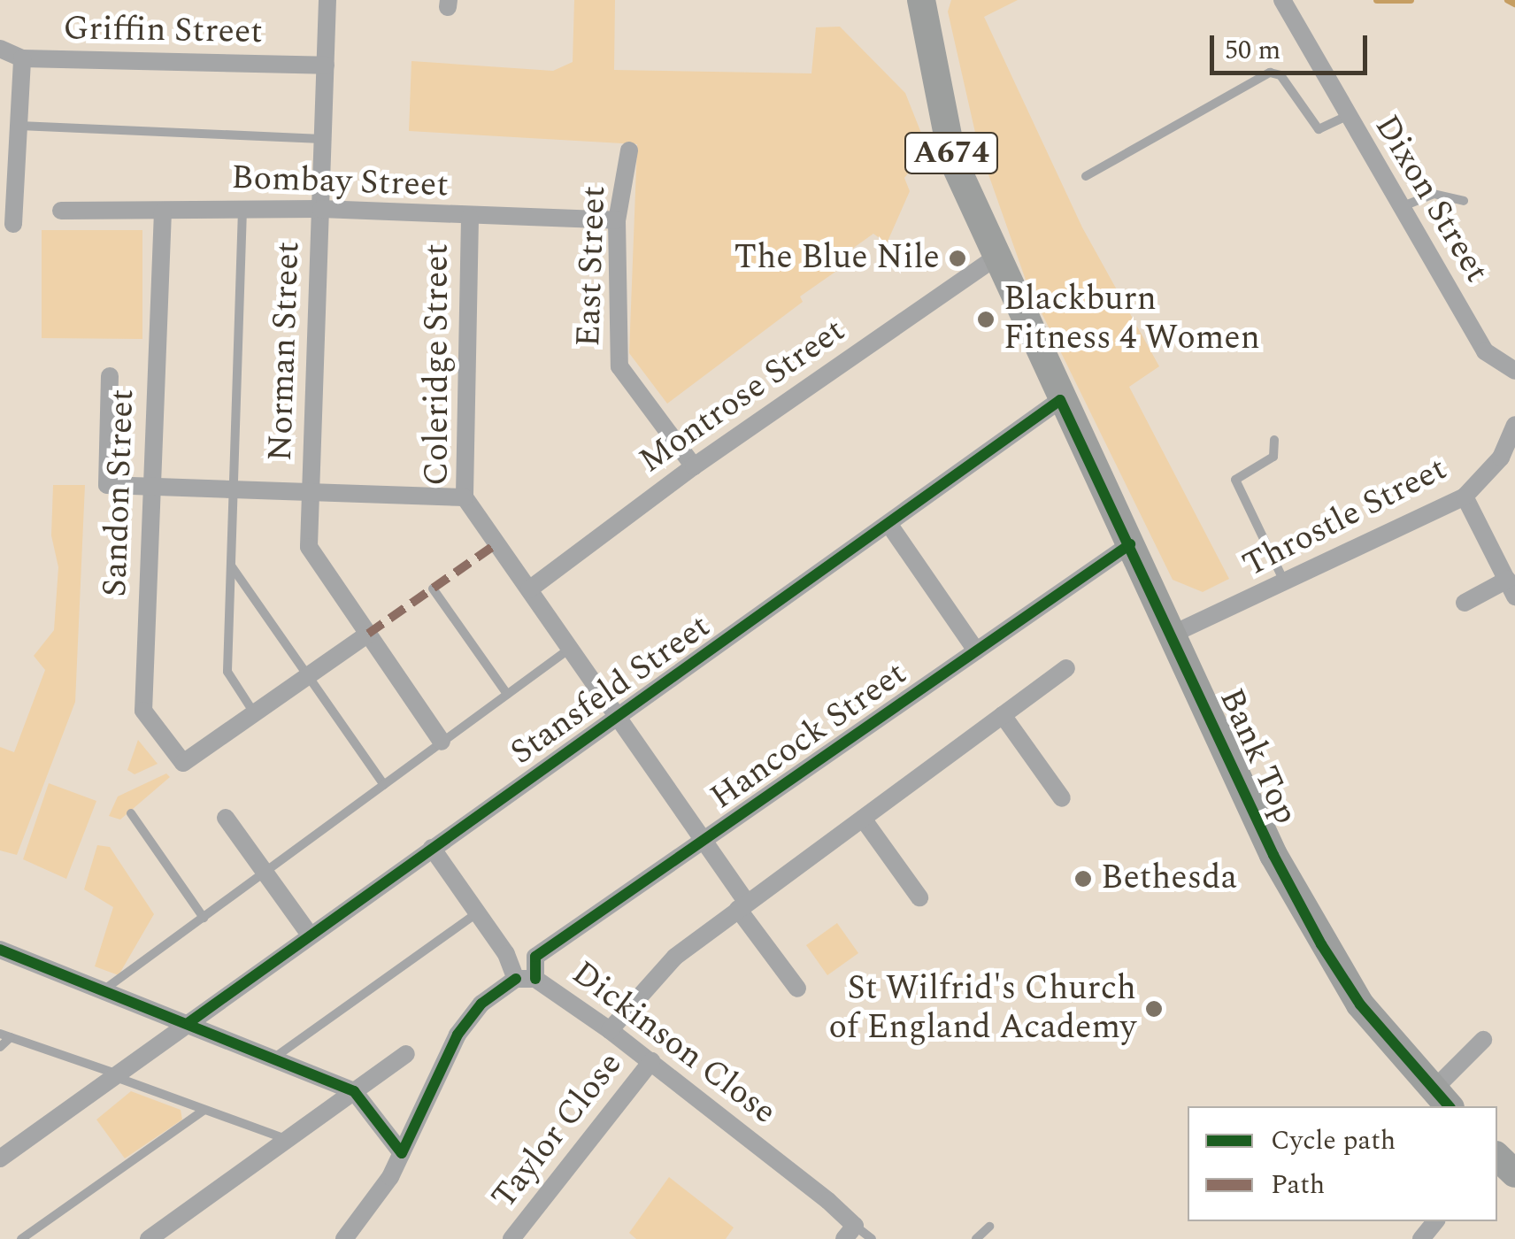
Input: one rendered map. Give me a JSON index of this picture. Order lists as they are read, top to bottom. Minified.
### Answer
{"streets":{"main road":["A674","Bank Top"],"street":["Griffin Street","Bombay Street","Dixon Street","East Street","Norman Street","Coleridge Street","Montrose Street","Sandon Street","Throstle Street","Stansfeld Street","Hancock Street","Dickinson Close","Taylor Close"]},"crossings":[["Griffin Street","Norman Street"],["A674","Montrose Street"],["A674","Bank Top"],["Bombay Street","East Street"],["Bombay Street","Norman Street"],["Bombay Street","Coleridge Street"],["Bombay Street","Sandon Street"],["East Street","Montrose Street"],["Coleridge Street","Montrose Street"],["Coleridge Street","Stansfeld Street"],["Coleridge Street","Hancock Street"],["Montrose Street","Bank Top"],["Throstle Street","Bank Top"],["Stansfeld Street","Bank Top"],["Stansfeld Street","Dickinson Close"],["Hancock Street","Bank Top"],["Hancock Street","Dickinson Close"],["Dickinson Close","Taylor Close"]],"places":["The Blue Nile","Blackburn Fitness 4 Women","Bethesda","St Wilfrid's Church of England Academy"],"legend":["Cycle path","Path"],"scale_bar":"50 m"}
